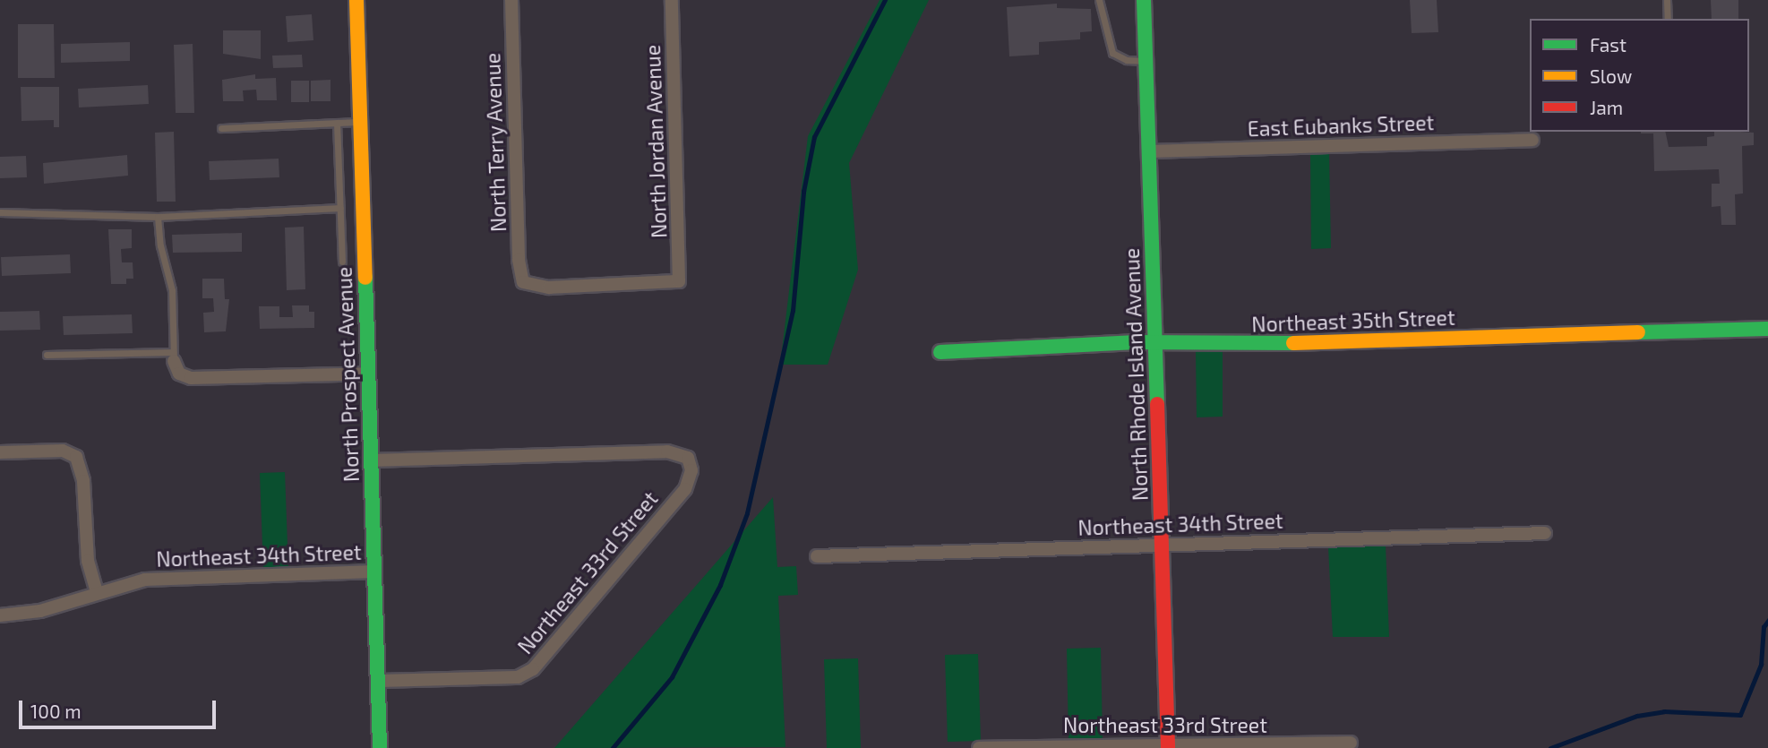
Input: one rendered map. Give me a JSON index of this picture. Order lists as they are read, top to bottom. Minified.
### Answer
{"streets":{"street":["East Eubanks Street","North Jordan Avenue","North Terry Avenue","Northeast 35th Street","North Prospect Avenue","North Rhode Island Avenue","Northeast 34th Street","Northeast 33rd Street"]},"crossings":[["East Eubanks Street","North Rhode Island Avenue"],["North Jordan Avenue","North Terry Avenue"],["Northeast 35th Street","North Rhode Island Avenue"],["North Prospect Avenue","Northeast 34th Street"],["North Prospect Avenue","Northeast 33rd Street"],["North Rhode Island Avenue","Northeast 34th Street"],["North Rhode Island Avenue","Northeast 33rd Street"]],"legend":["Fast","Slow","Jam"],"scale_bar":"100 m"}
